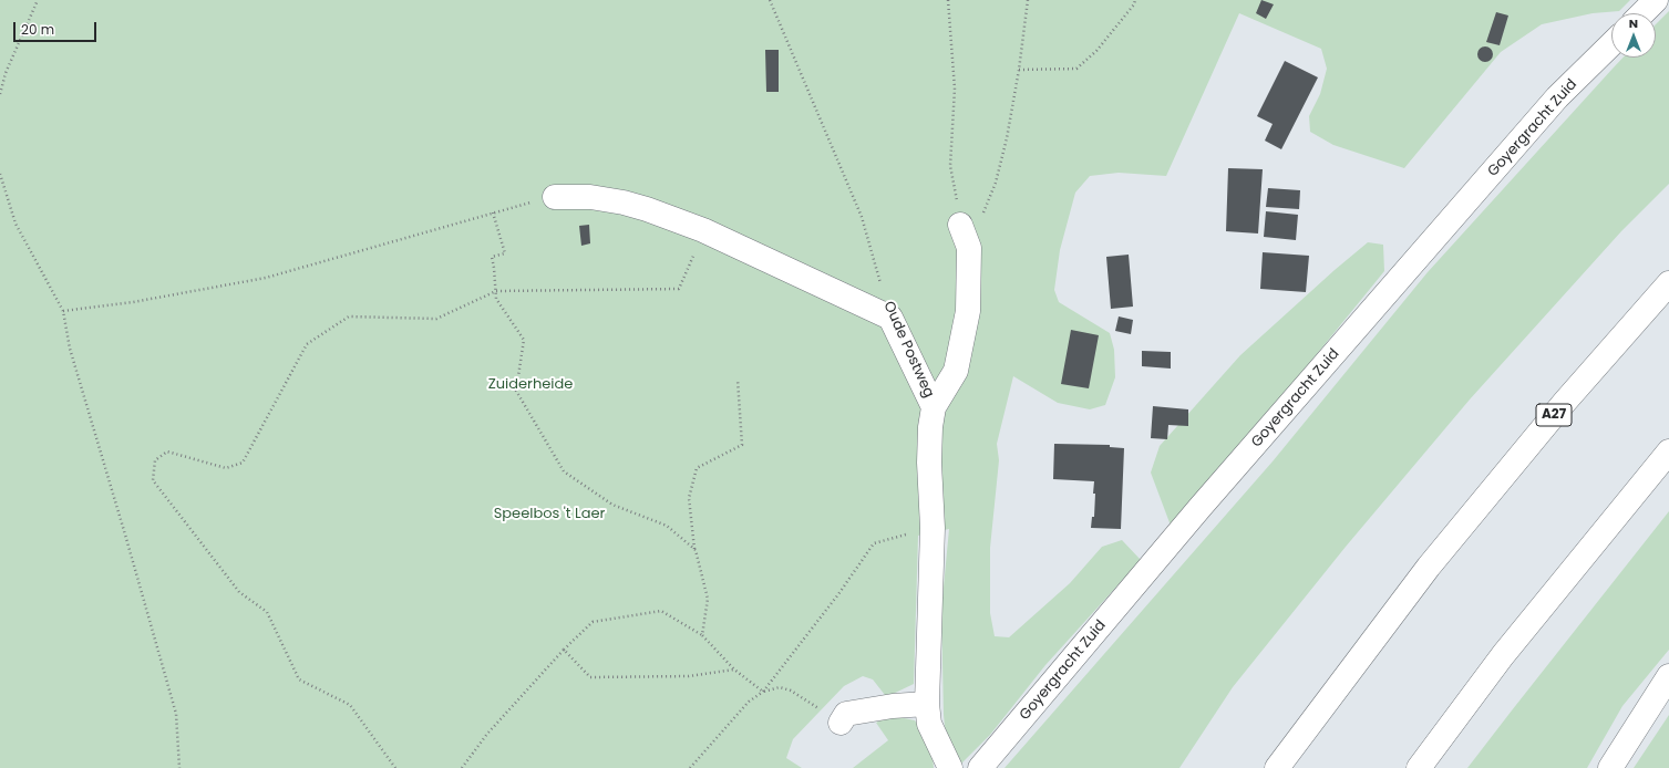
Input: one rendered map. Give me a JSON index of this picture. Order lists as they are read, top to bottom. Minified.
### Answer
{"streets":{"main road":["Goyergracht Zuid","Oude Postweg","A27"]},"parks":["Zuiderheide","Speelbos 't Laer"],"scale_bar":"20 m","north":"top"}
